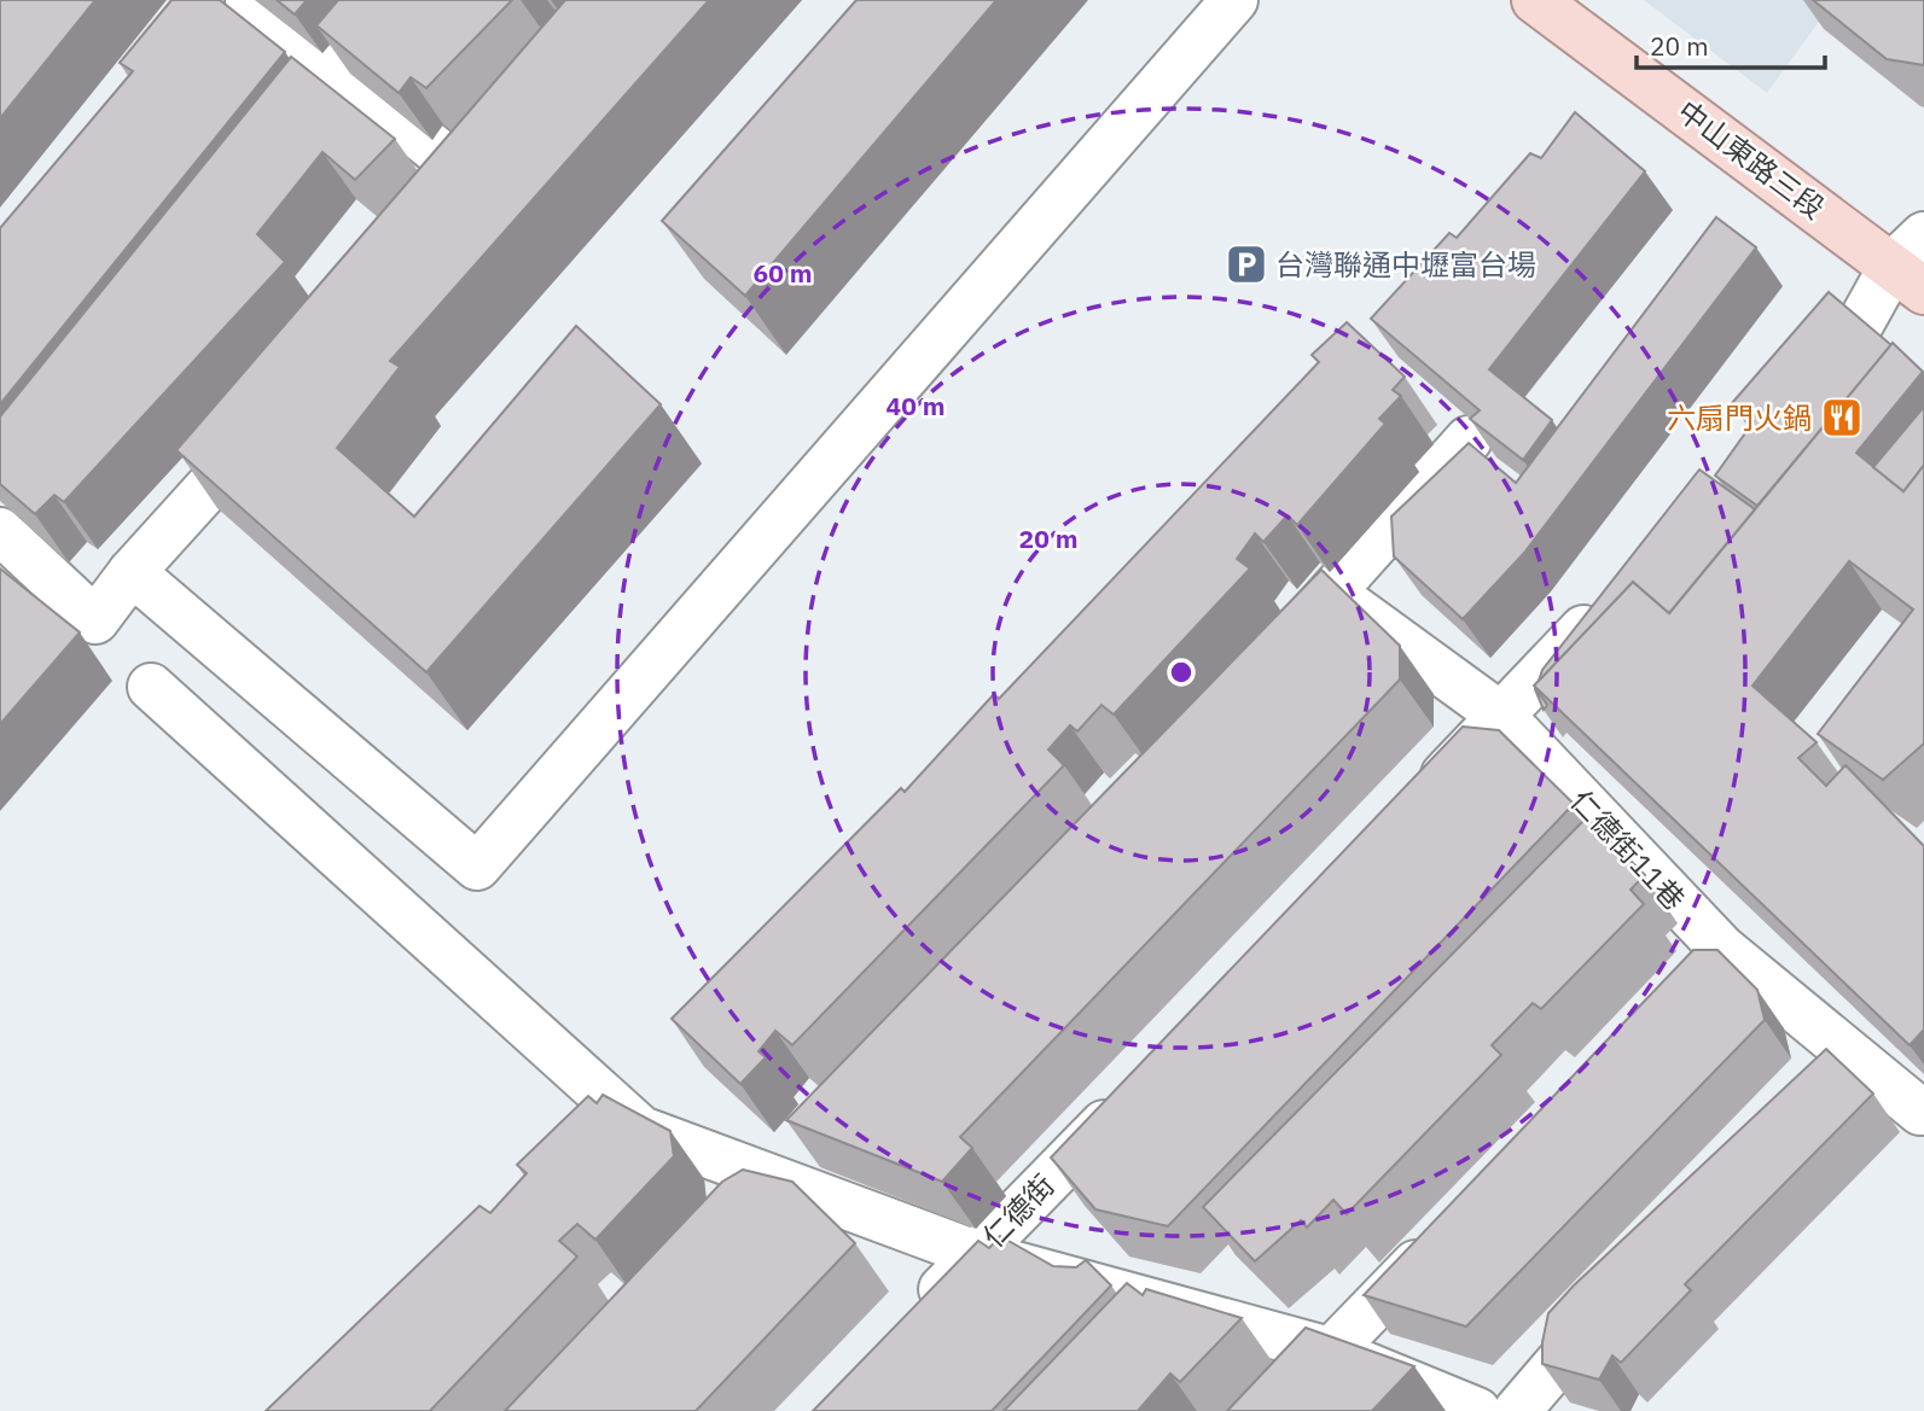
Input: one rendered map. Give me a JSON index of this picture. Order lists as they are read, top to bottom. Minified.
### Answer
{"streets":{"main road":["中山東路三段"],"lane":["仁德街11巷","仁德街"]},"places":{"parking":["台灣聯通中壢富台場"],"restaurant":["六扇門火鍋"]},"scale_bar":"20 m","rings":["60 m","40 m","20 m"]}
